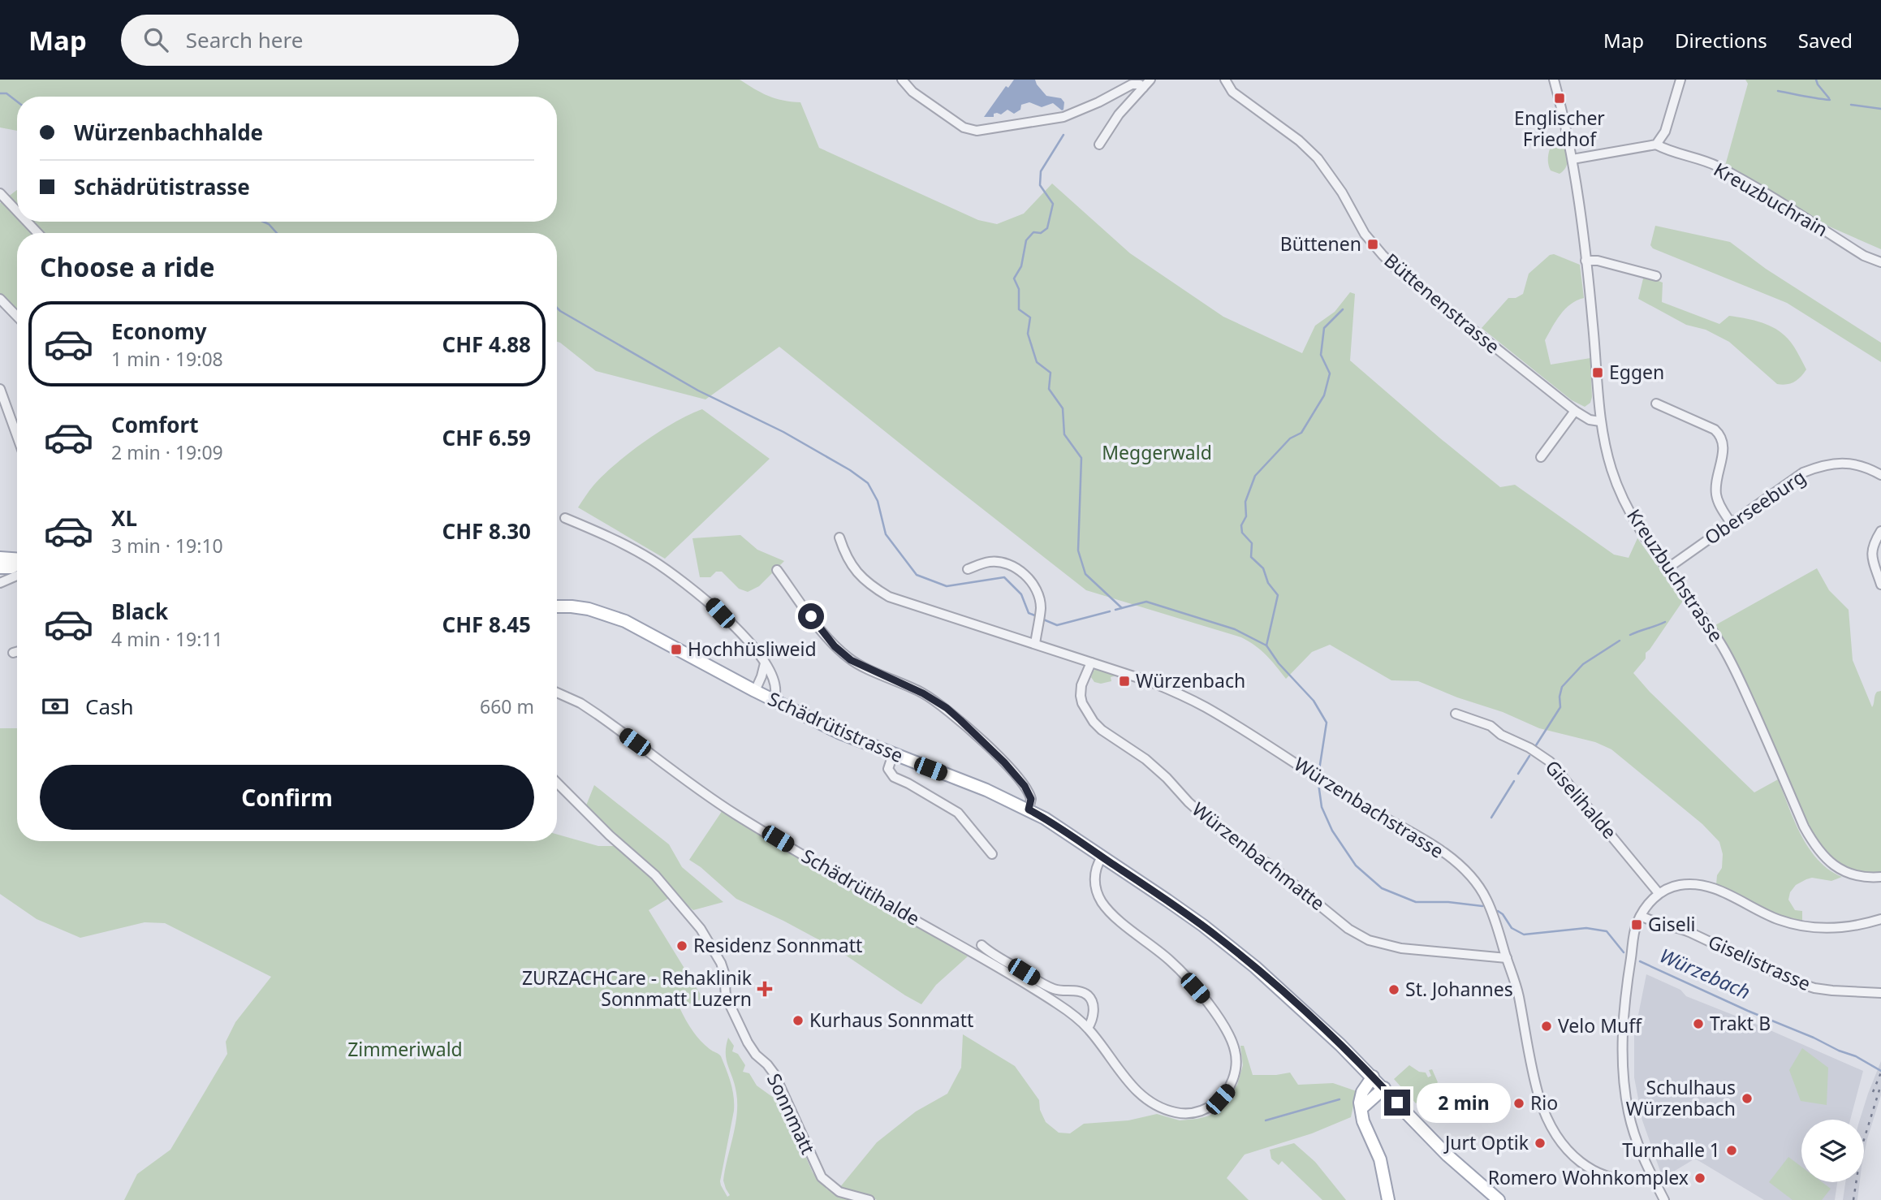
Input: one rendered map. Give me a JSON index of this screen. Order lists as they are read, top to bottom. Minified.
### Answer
{"streets":{"main road":["Schädrütistrasse"],"street":["Kreuzbuchrain","Büttenenstrasse","Oberseeburg","Kreuzbuchstrasse","Giselihalde","Würzenbachstrasse","Würzenbachmatte","Schädrütihalde","Giselistrasse","Sonnmatt"]},"crossings":[["Büttenenstrasse","Kreuzbuchstrasse"],["Oberseeburg","Kreuzbuchstrasse"],["Schädrütistrasse","Schädrütihalde"],["Würzenbachstrasse","Würzenbachmatte"]],"water":["Würzebach"],"parks":["Meggerwald","Zimmeriwald"],"places":{"transit":["Englischer Friedhof","Büttenen","Eggen","Hochhüsliweid","Würzenbach","Giseli"],"other":["Residenz Sonnmatt","St. Johannes","Kurhaus Sonnmatt","Trakt B","Velo Muff","Schulhaus Würzenbach","Rio","Jurt Optik","Turnhalle 1","Romero Wohnkomplex"],"health":["ZURZACHCare - Rehaklinik Sonnmatt Luzern"]},"page":{"header":"Map","search":"Search here","nav":["Map","Directions","Saved"],"banner":["Würzenbachhalde","Schädrütistrasse"],"heading":"Choose a ride","list":[{"name":"Economy","note":"1 min · 19:08","value":"CHF 4.88"},{"name":"Comfort","note":"2 min · 19:09","value":"CHF 6.59"},{"name":"XL","note":"3 min · 19:10","value":"CHF 8.30"},{"name":"Black","note":"4 min · 19:11","value":"CHF 8.45"}],"pay":["Cash","660 m"],"buttons":"Confirm","bubble":"2 min"}}
